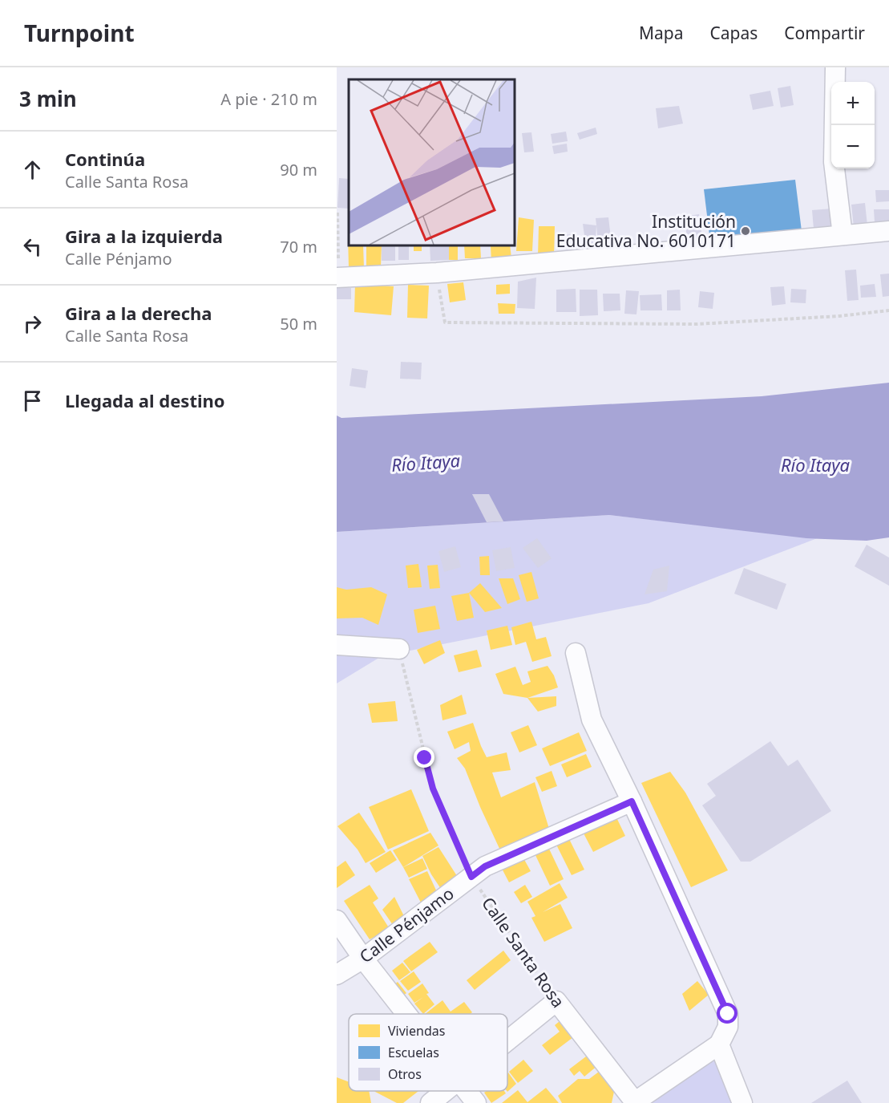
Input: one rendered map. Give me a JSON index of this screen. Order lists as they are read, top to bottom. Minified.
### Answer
{"streets":{"street":["Calle Pénjamo","Calle Santa Rosa"]},"crossings":[["Calle Pénjamo","Calle Santa Rosa"]],"water":["Río Itaya"],"places":["Institución Educativa No. 6010171"],"legend":["Viviendas","Escuelas","Otros"],"page":{"header":"Turnpoint","nav":["Mapa","Capas","Compartir"],"heading":["3 min","A pie · 210 m"],"map_buttons":["+","−"],"list":[["Continúa","Calle Santa Rosa","90 m"],["Gira a la izquierda","Calle Pénjamo","70 m"],["Gira a la derecha","Calle Santa Rosa","50 m"],"Llegada al destino"]}}
